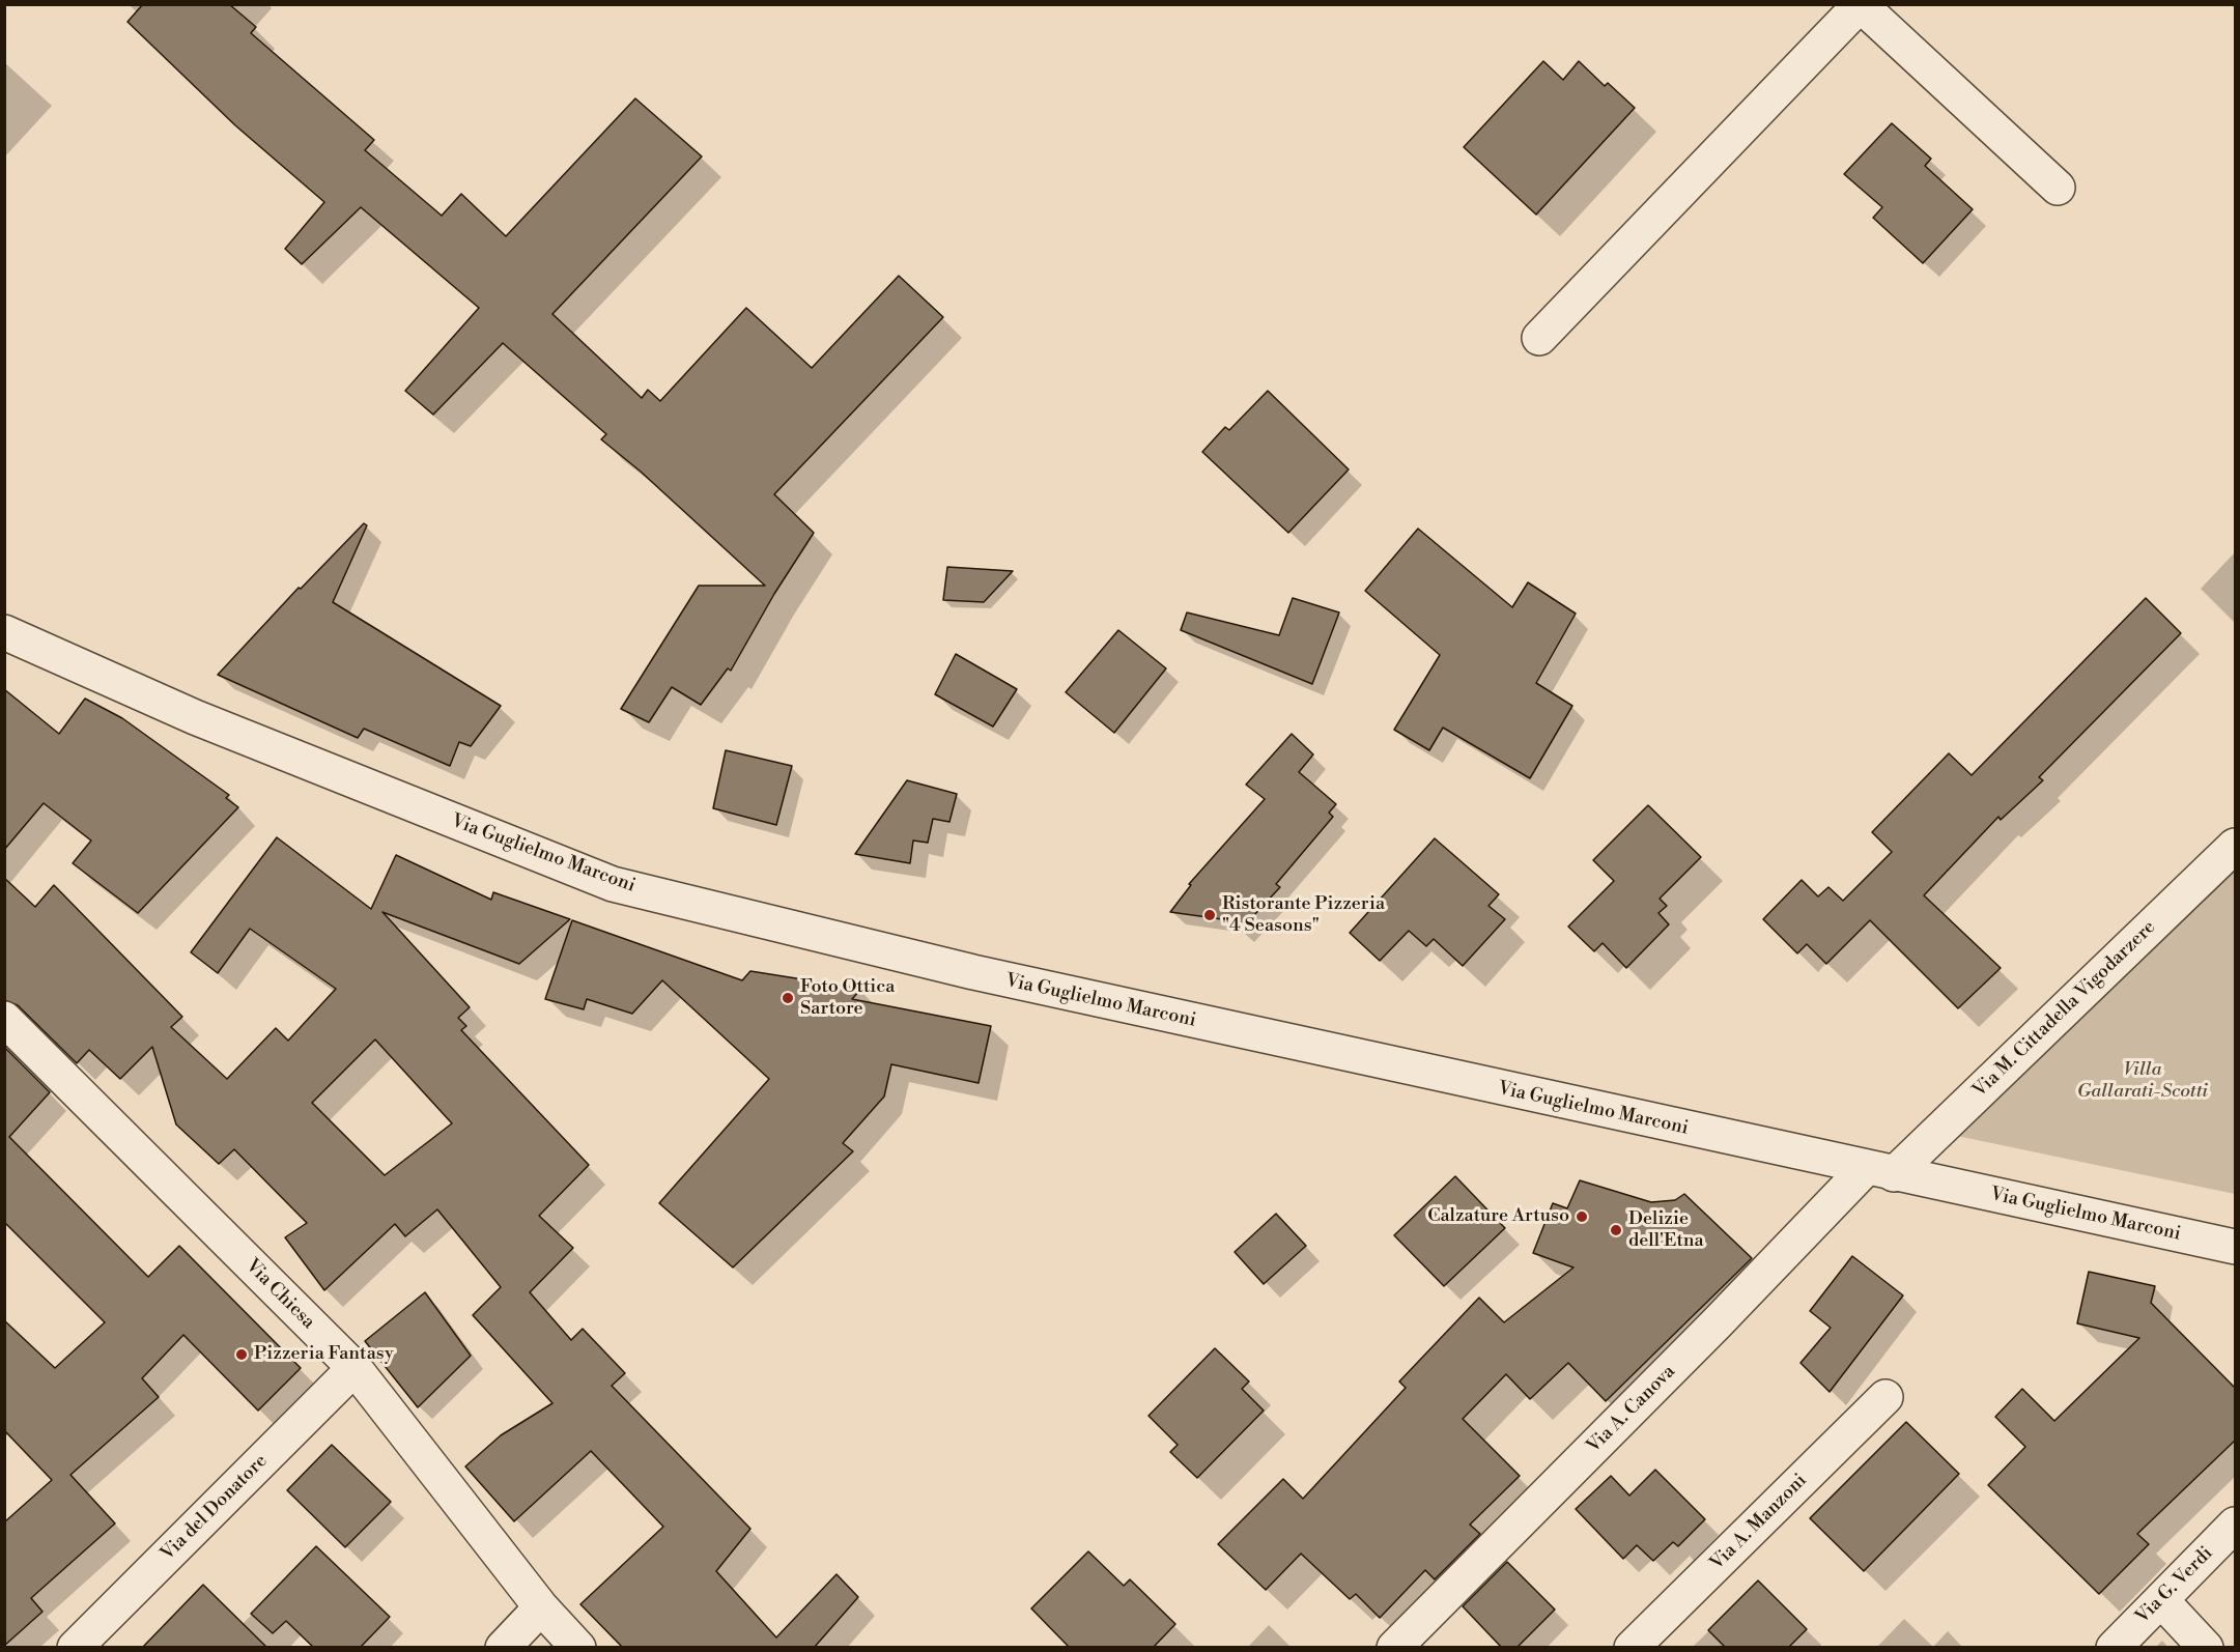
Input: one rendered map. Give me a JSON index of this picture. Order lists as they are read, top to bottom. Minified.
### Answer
{"streets":{"street":["Via Guglielmo Marconi","Via M. Cittadella Vigodarzere","Via Chiesa","Via A. Canova","Via del Donatore","Via A. Manzoni","Via G. Verdi"]},"crossings":[["Via Guglielmo Marconi","Via M. Cittadella Vigodarzere"],["Via Guglielmo Marconi","Via A. Canova"],["Via M. Cittadella Vigodarzere","Via A. Canova"],["Via Chiesa","Via del Donatore"]],"parks":["Villa Gallarati-Scotti"],"places":["Ristorante Pizzeria \"4 Seasons\"","Foto Ottica Sartore","Calzature Artuso","Delizie dell'Etna","Pizzeria Fantasy"]}
